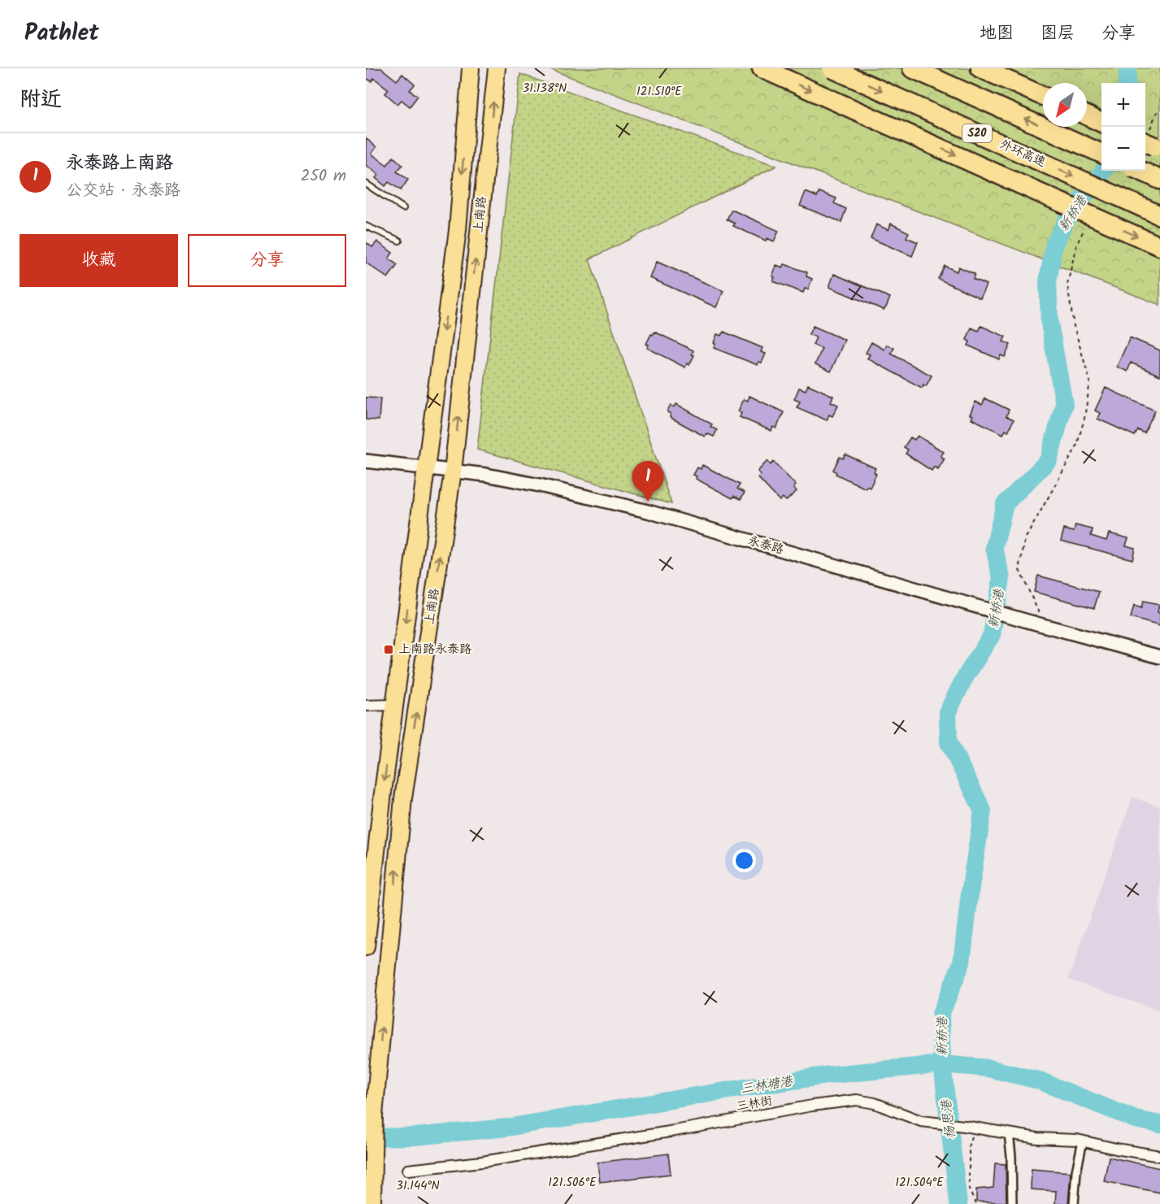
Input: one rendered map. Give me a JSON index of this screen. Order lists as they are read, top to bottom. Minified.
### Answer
{"streets":{"highway":["S20","外环高速"],"main road":["上南路"],"street":["永泰路","三林街"]},"crossings":[["上南路","永泰路"]],"water":["新桥港","三林塘港","杨思港"],"places":{"transit":["上南路永泰路"]},"north":"bottom left","page":{"header":"Pathlet","nav":["地图","图层","分享"],"heading":"附近","map_buttons":["+","−"],"list":[{"mark":"1","name":"永泰路上南路","note":"公交站 · 永泰路","value":"250 m"}],"buttons":["收藏","分享"],"pins":"1"},"coordinates":["31.138°N","121.510°E","121.506°E","121.504°E","31.144°N"]}
